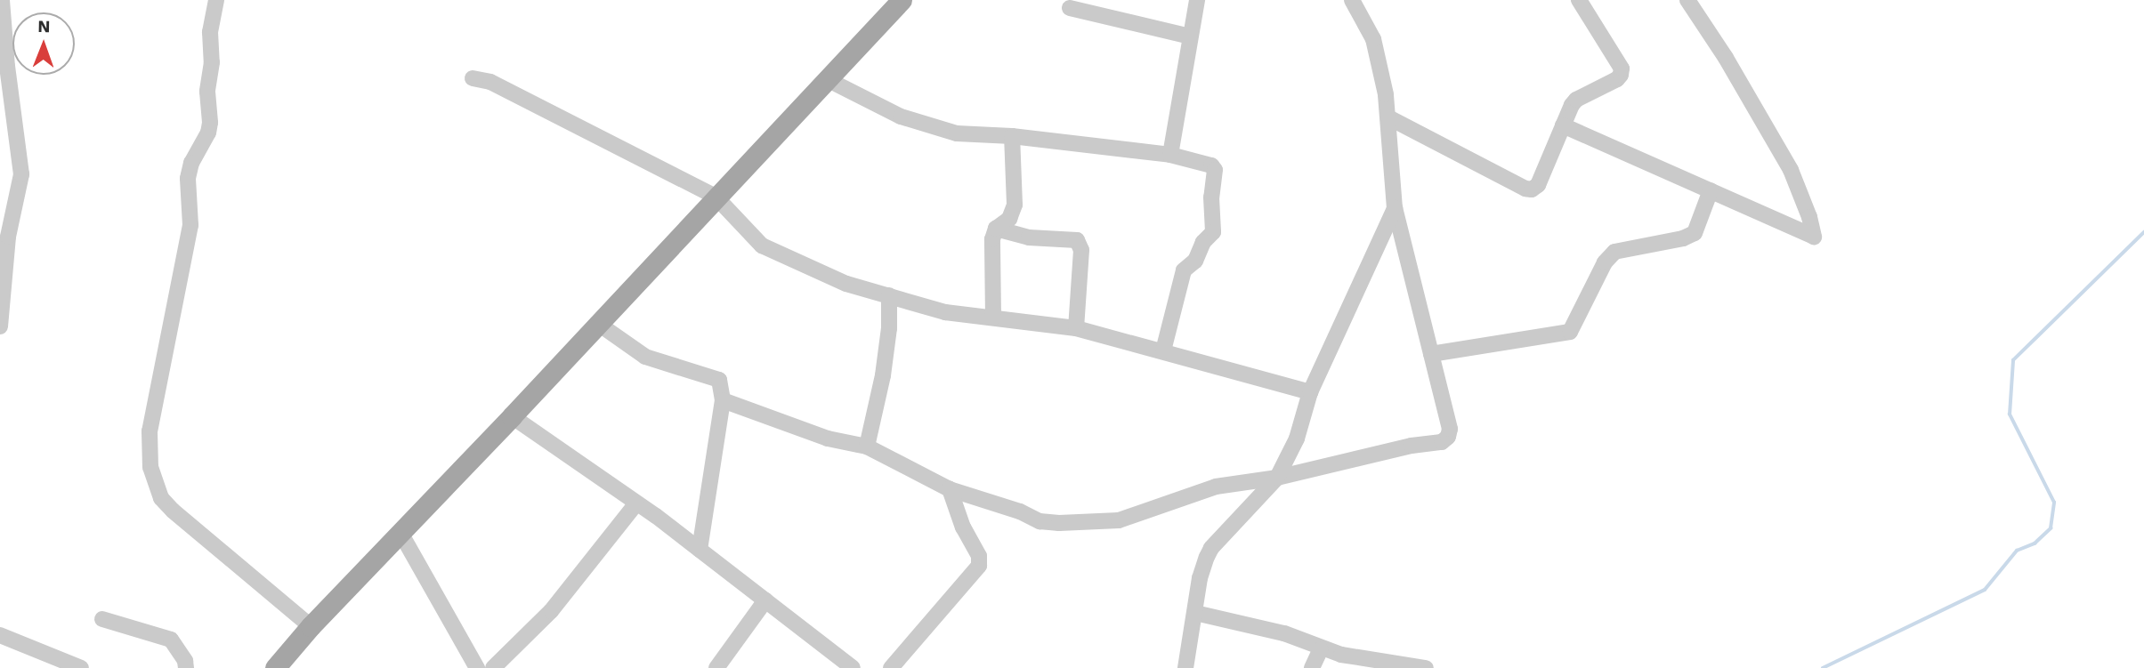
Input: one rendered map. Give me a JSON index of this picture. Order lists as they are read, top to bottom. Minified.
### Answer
{"north":"top"}
